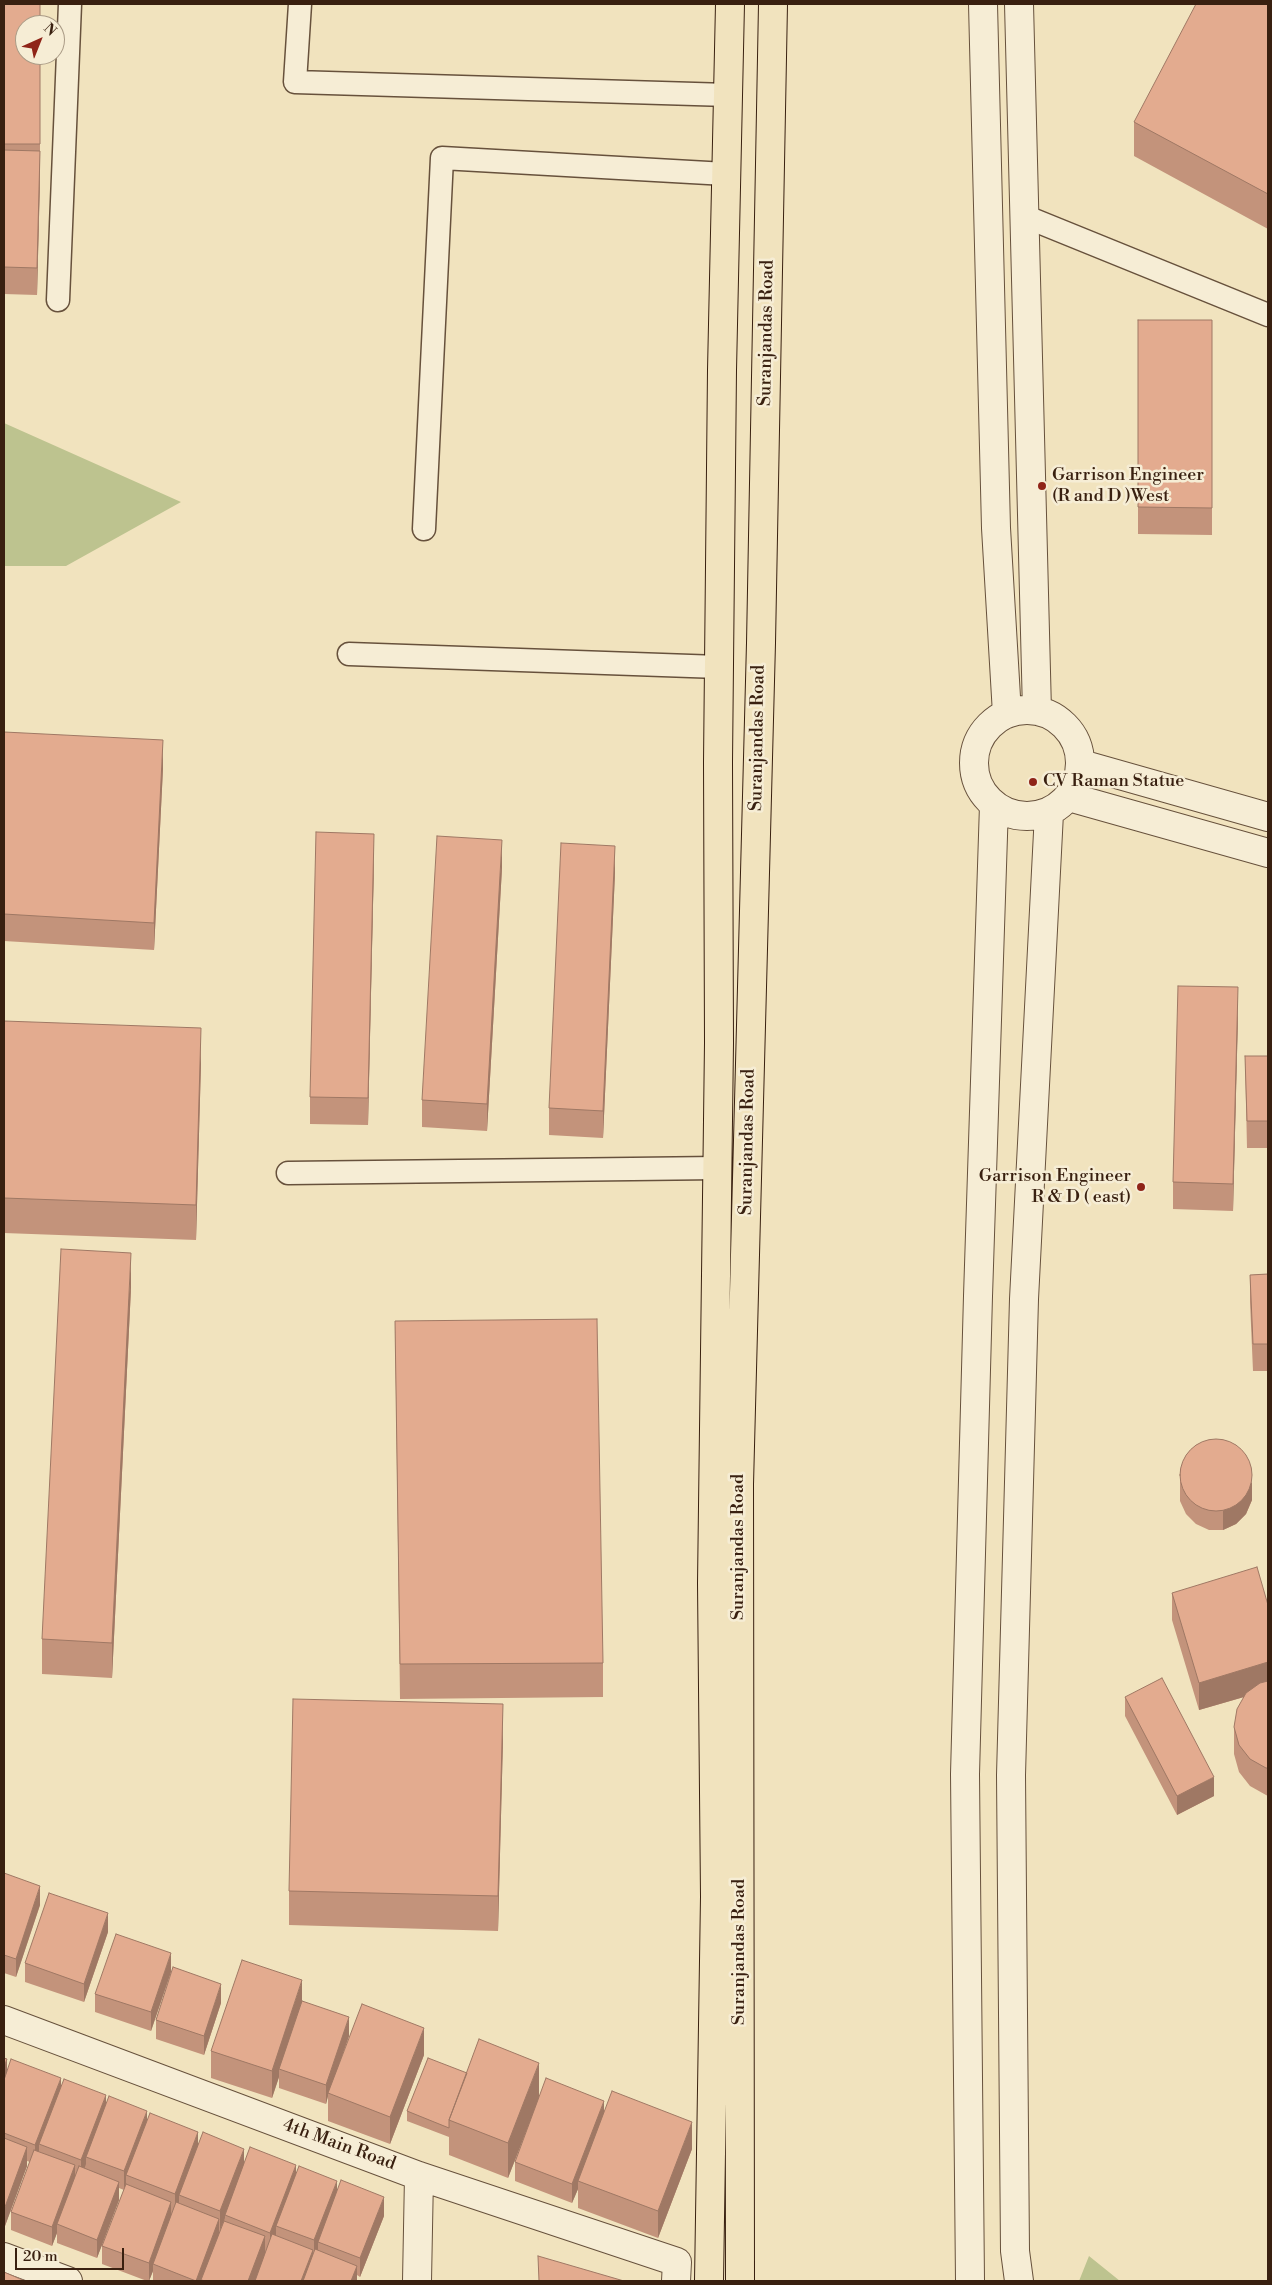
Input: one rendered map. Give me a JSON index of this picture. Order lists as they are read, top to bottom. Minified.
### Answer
{"streets":{"main road":["Suranjandas Road"],"street":["4th Main Road"]},"crossings":[["Suranjandas Road","4th Main Road"]],"places":["Garrison Engineer (R and D )West","CV Raman Statue","Garrison Engineer R & D ( east)"],"scale_bar":"20 m","north":"top right"}
